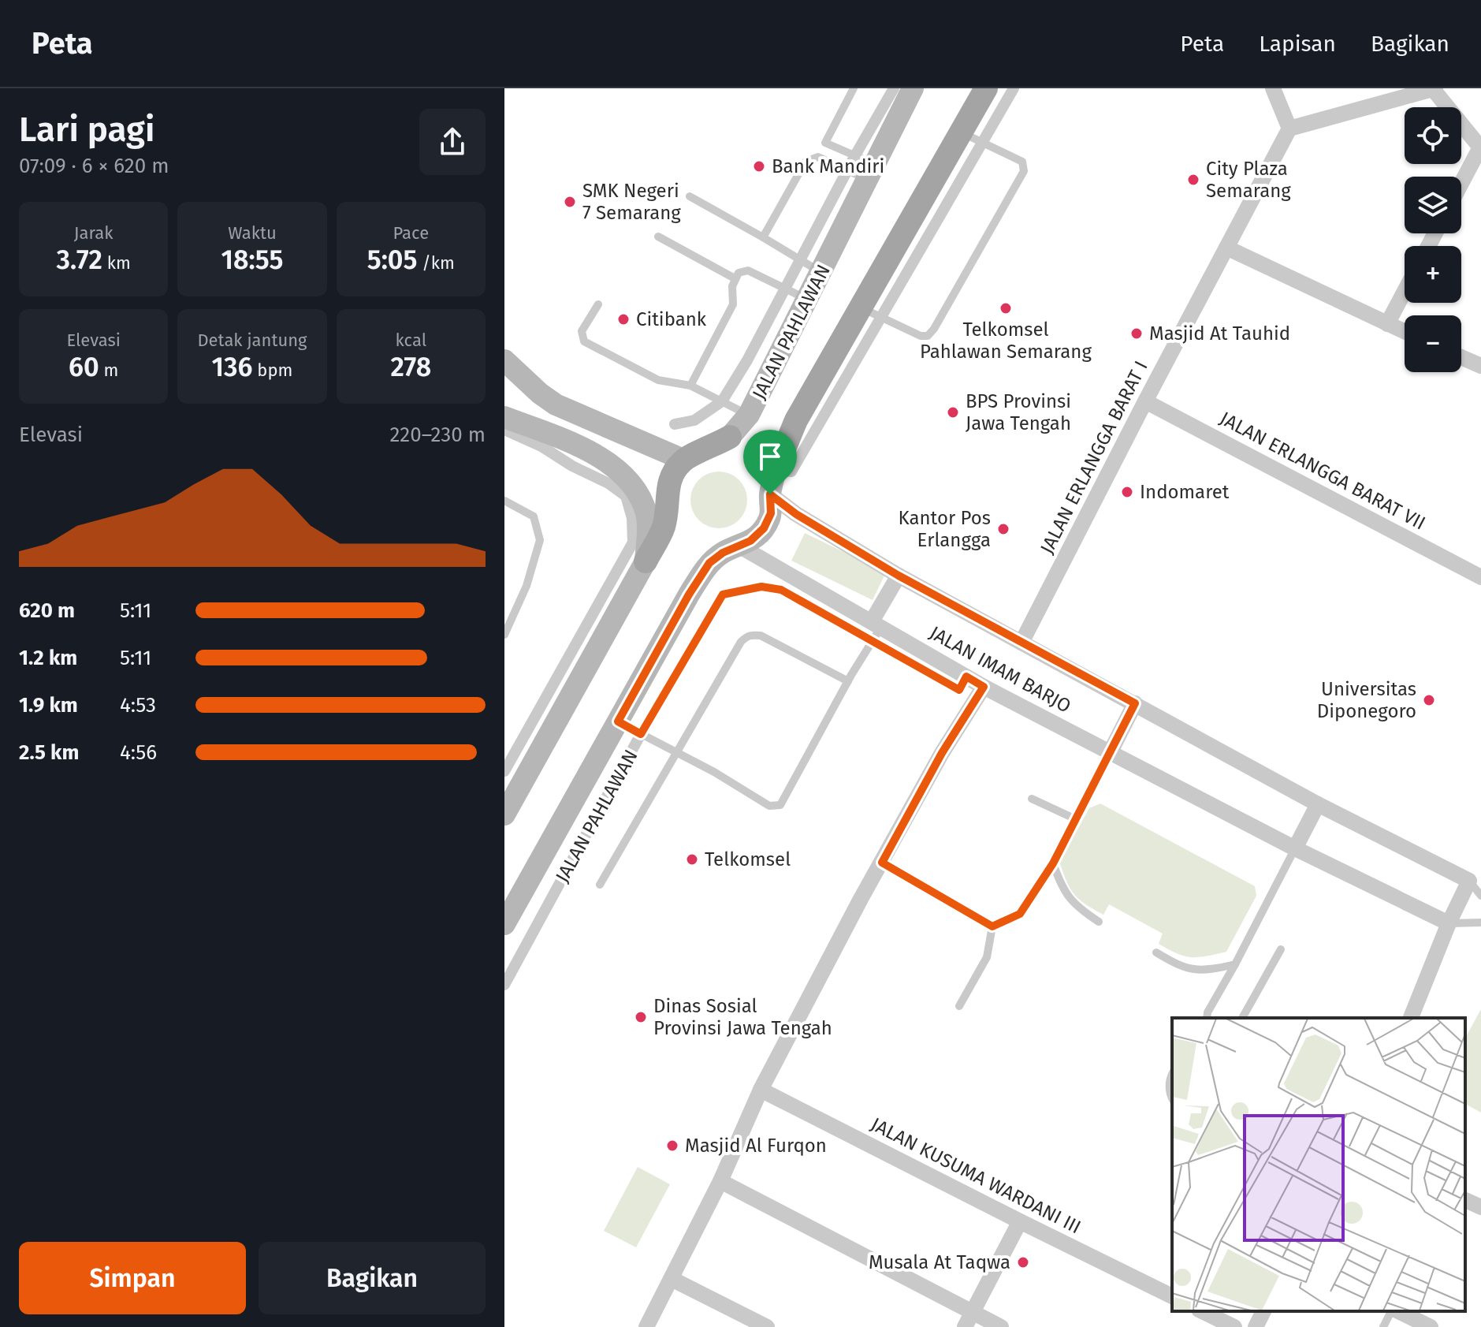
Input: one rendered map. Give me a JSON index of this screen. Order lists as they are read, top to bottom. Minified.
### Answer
{"streets":{"main road":["JALAN PAHLAWAN"],"street":["JALAN ERLANGGA BARAT I","JALAN ERLANGGA BARAT VII","JALAN IMAM BARJO","JALAN KUSUMA WARDANI III"]},"crossings":[["JALAN PAHLAWAN","JALAN IMAM BARJO"],["JALAN ERLANGGA BARAT I","JALAN ERLANGGA BARAT VII"],["JALAN ERLANGGA BARAT I","JALAN IMAM BARJO"]],"places":["Bank Mandiri","City Plaza Semarang","SMK Negeri 7 Semarang","Telkomsel Pahlawan Semarang","Citibank","Masjid At Tauhid","BPS Provinsi Jawa Tengah","Indomaret","Kantor Pos Erlangga","Universitas Diponegoro","Telkomsel","Dinas Sosial Provinsi Jawa Tengah","Masjid Al Furqon","Musala At Taqwa"],"page":{"header":"Peta","nav":["Peta","Lapisan","Bagikan"],"heading":["Lari pagi","07:09 · 6 × 620 m"],"map_buttons":["+","−"],"stats":[["Jarak","3.72 km"],["Waktu","18:55"],["Pace","5:05 /km"],["Elevasi","60 m"],["Detak jantung","136 bpm"],["kcal","278"]],"chart":["Elevasi","220–230 m"],"list":[{"name":"620 m","note":"5:11"},{"name":"1.2 km","note":"5:11"},{"name":"1.9 km","note":"4:53"},{"name":"2.5 km","note":"4:56"}],"buttons":["Simpan","Bagikan"]}}
